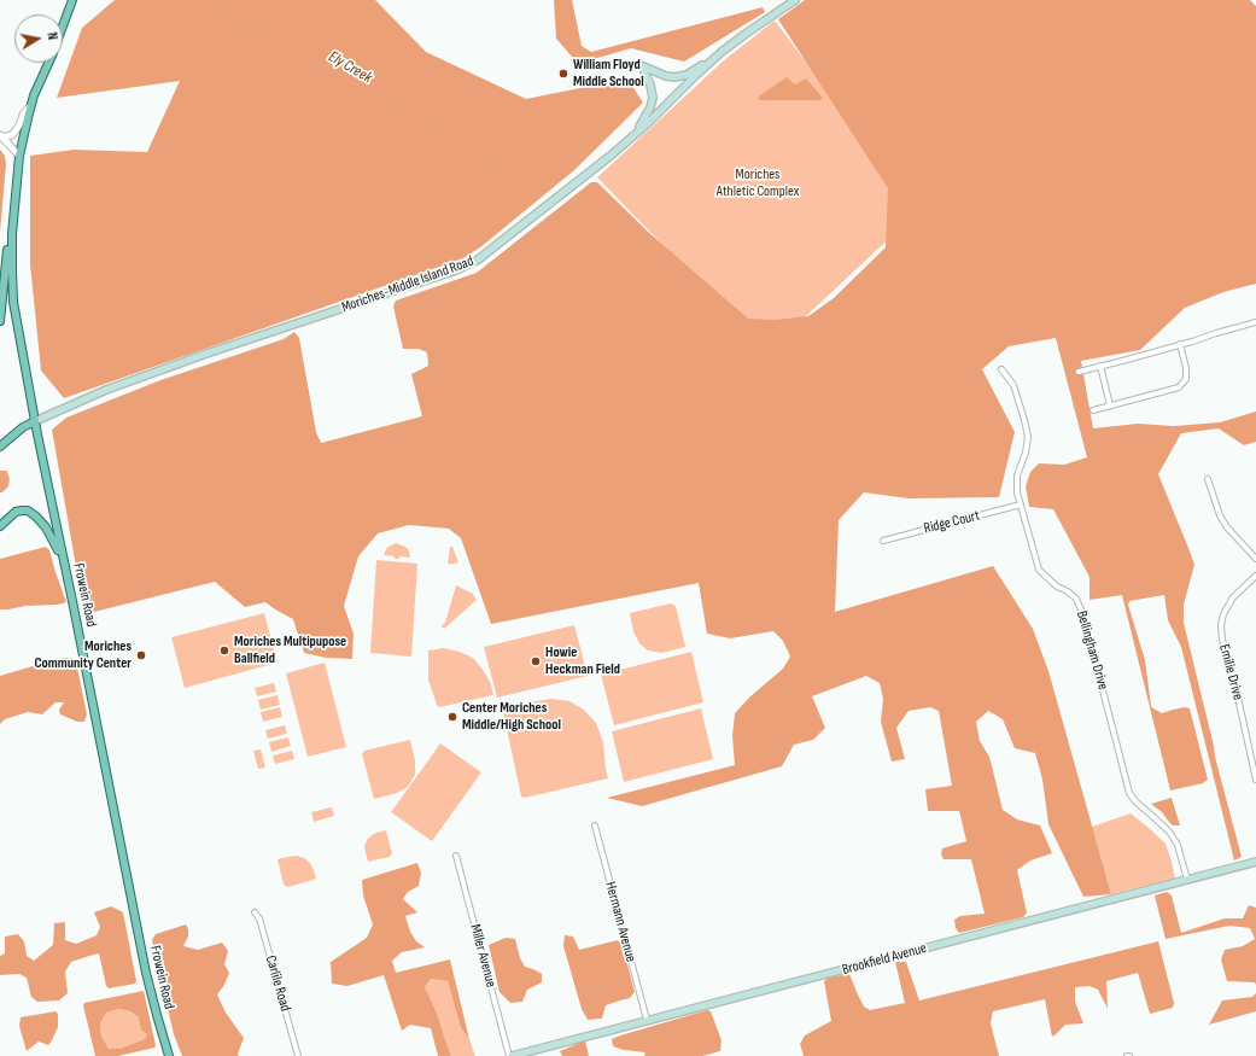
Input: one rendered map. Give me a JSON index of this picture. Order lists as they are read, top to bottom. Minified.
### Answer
{"streets":{"main road":["Moriches-Middle Island Road","Frowein Road","Brookfield Avenue"],"street":["Ridge Court","Bellingham Drive","Emilie Drive","Hermann Avenue","Miller Avenue","Carlile Road"]},"crossings":[["Moriches-Middle Island Road","Frowein Road"],["Ridge Court","Bellingham Drive"],["Bellingham Drive","Brookfield Avenue"],["Hermann Avenue","Brookfield Avenue"],["Miller Avenue","Brookfield Avenue"]],"water":["Ely Creek"],"parks":["Moriches Athletic Complex"],"places":["William Floyd Middle School","Moriches Multipupose Ballfield","Moriches Community Center","Howie Heckman Field","Center Moriches Middle/High School"],"north":"right"}
